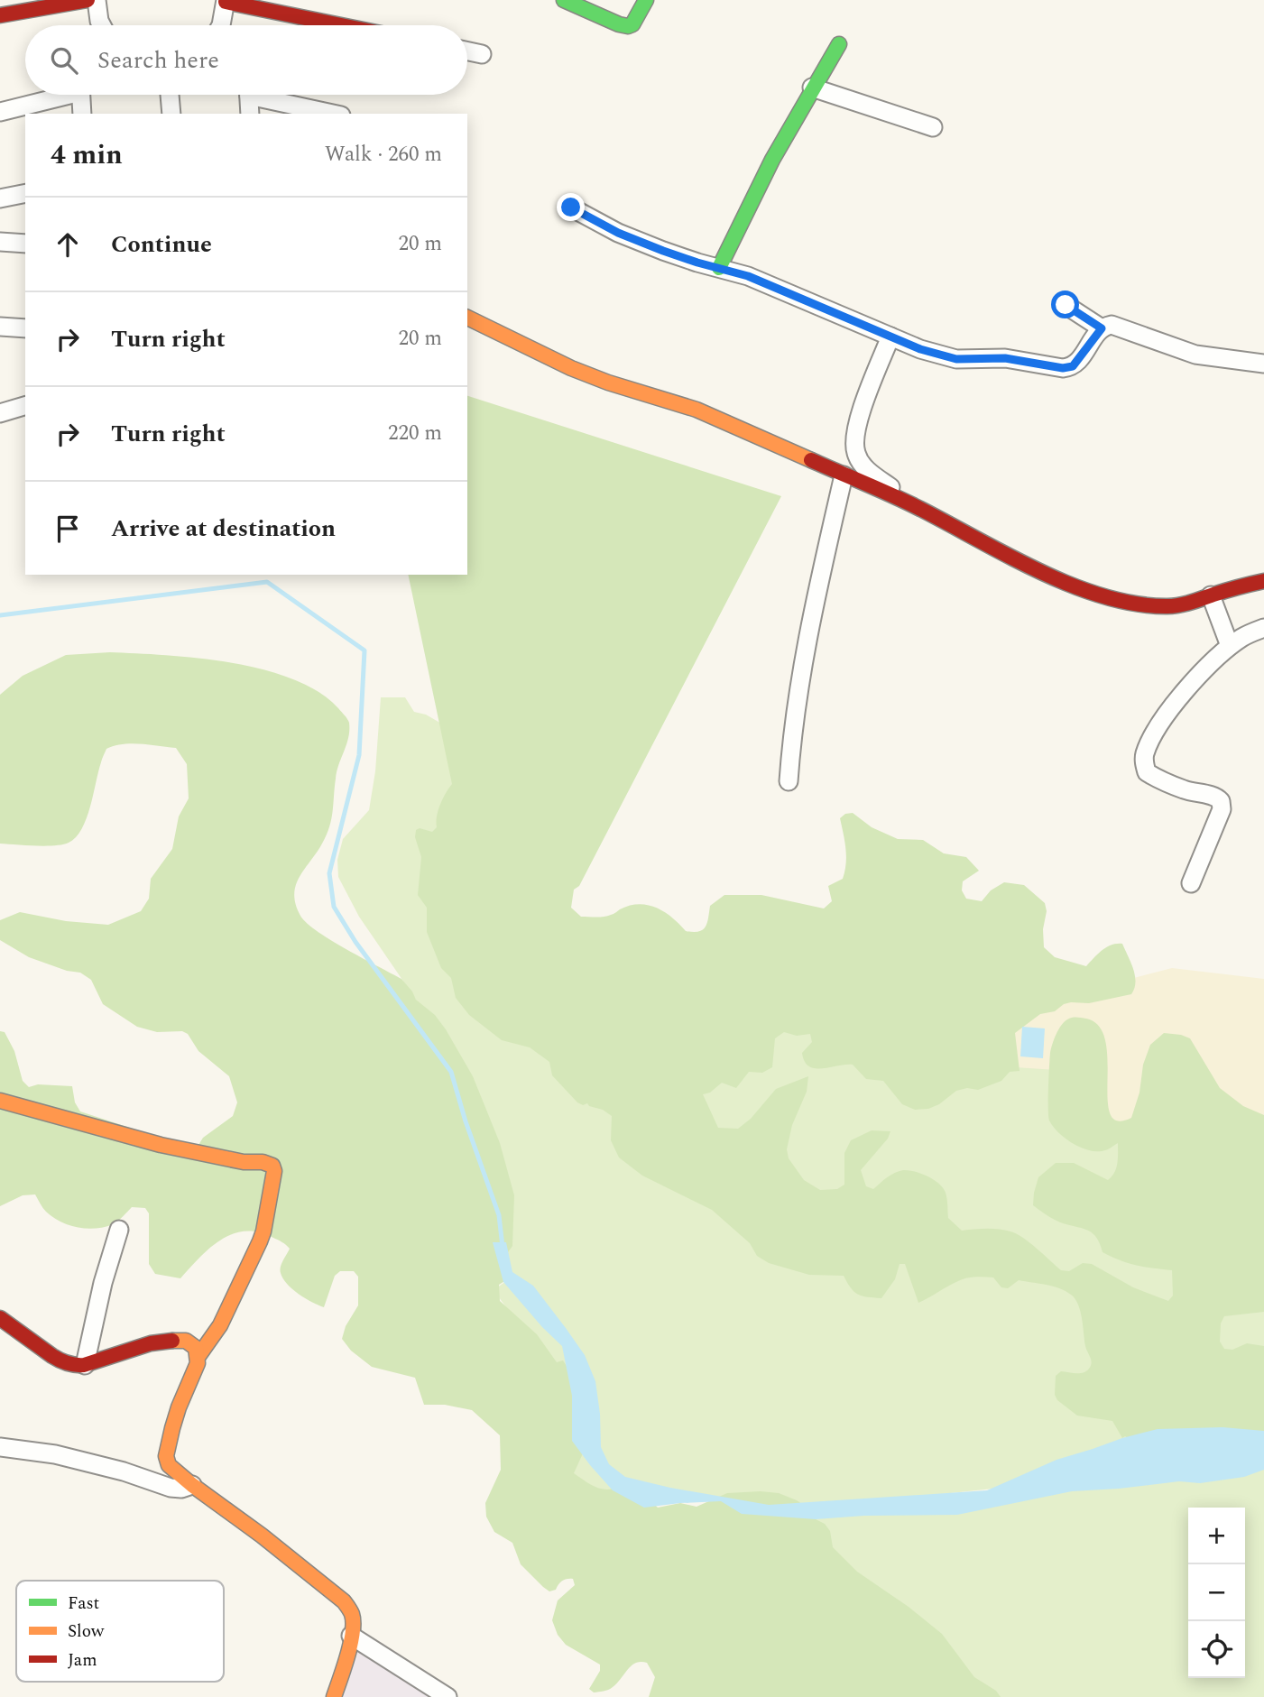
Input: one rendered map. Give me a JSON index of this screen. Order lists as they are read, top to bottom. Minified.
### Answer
{"legend":["Fast","Slow","Jam"],"page":{"search":"Search here","heading":["4 min","Walk · 260 m"],"list":[["Continue","20 m"],["Turn right","20 m"],["Turn right","220 m"],"Arrive at destination"],"map_buttons":["+","−"]}}
